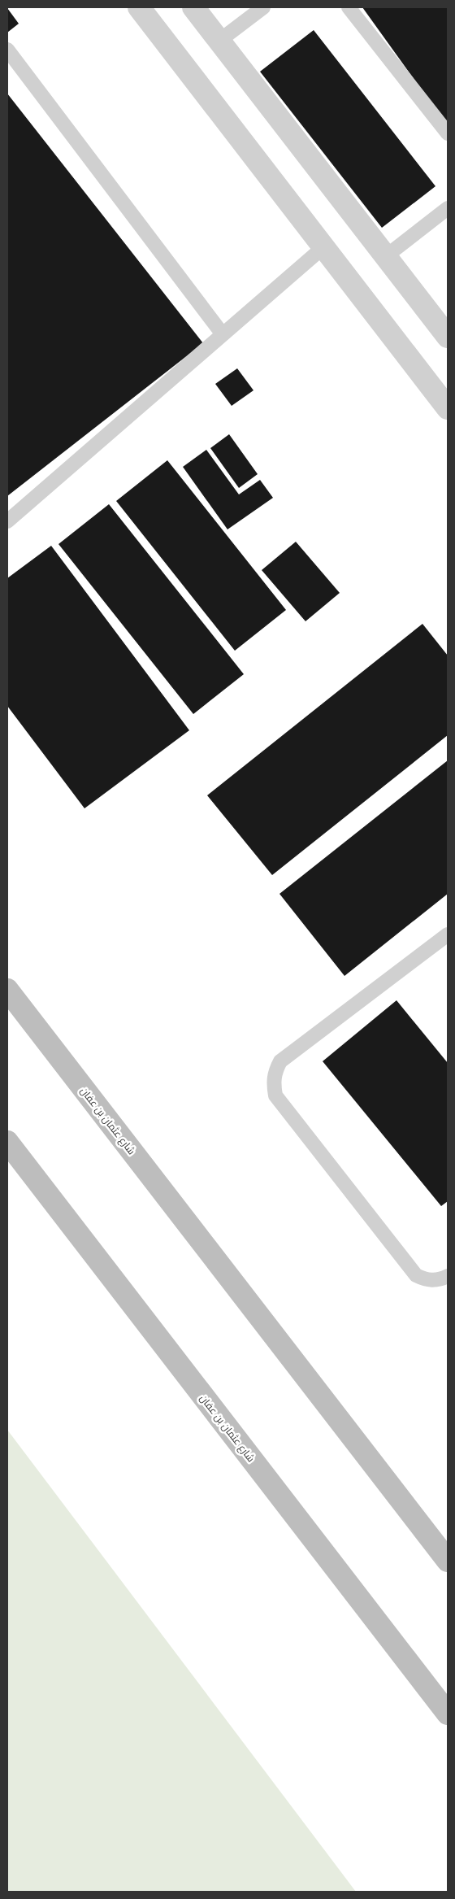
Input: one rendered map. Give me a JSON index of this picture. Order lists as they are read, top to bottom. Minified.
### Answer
{"streets":{"main road":["شارع عثمان بن عفان"]}}
